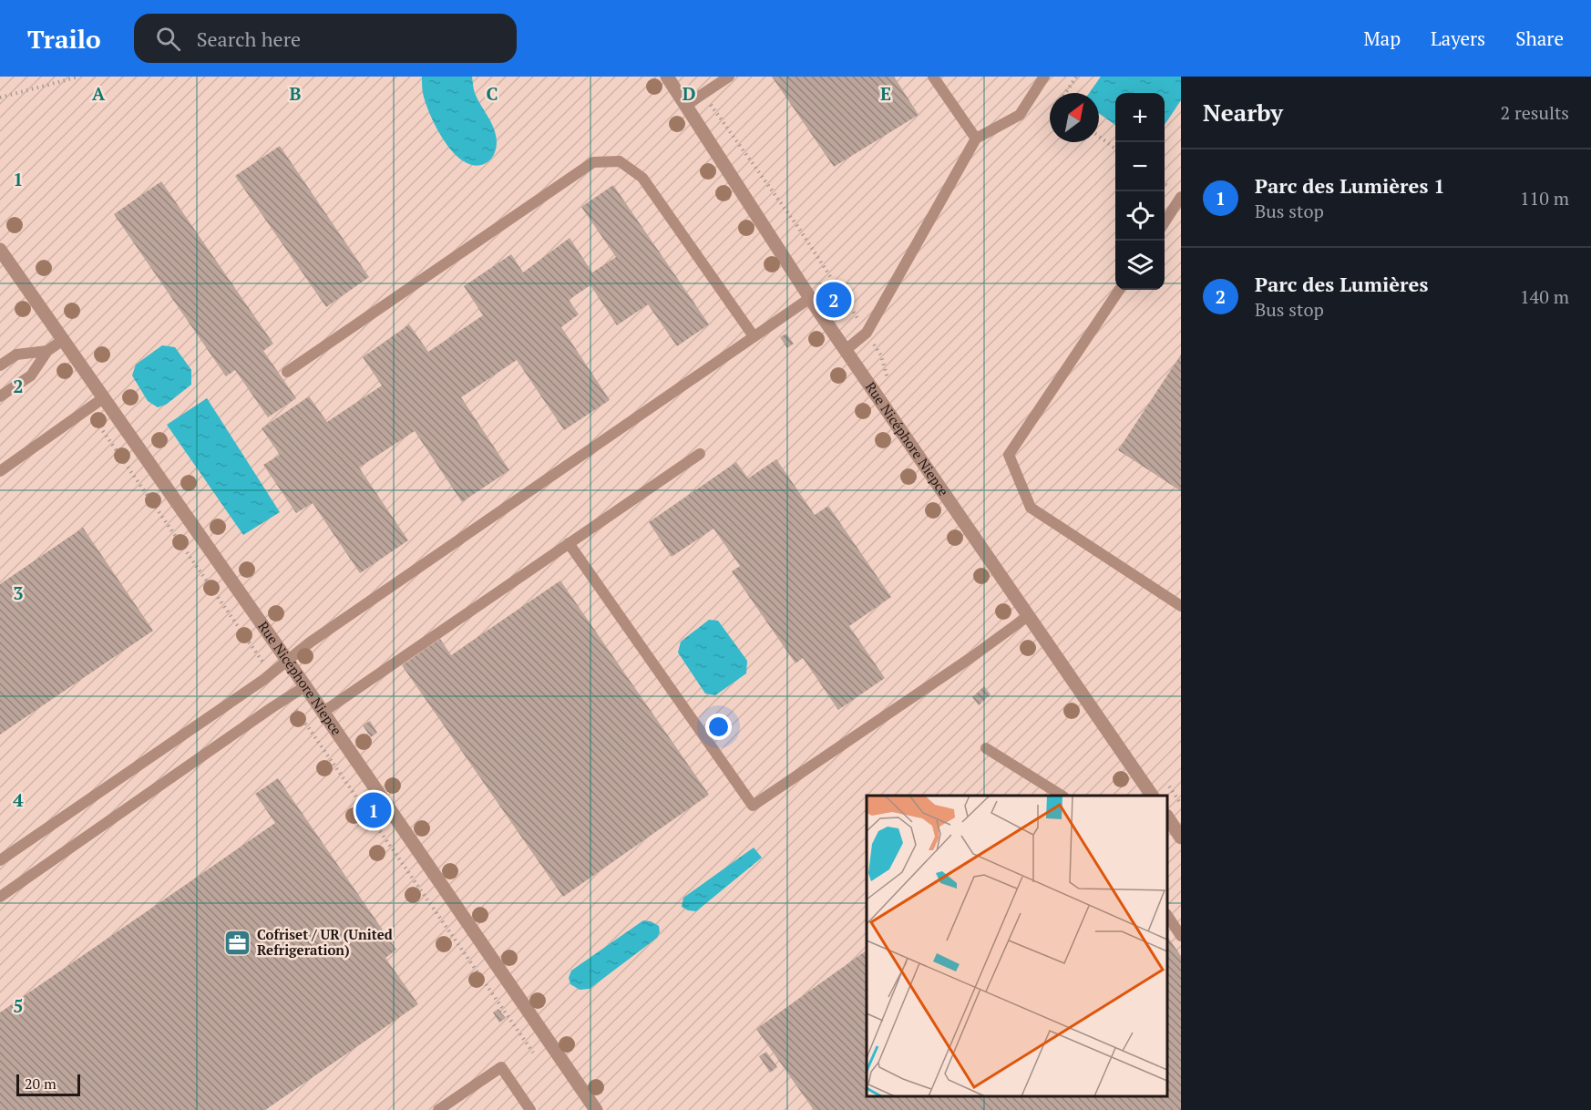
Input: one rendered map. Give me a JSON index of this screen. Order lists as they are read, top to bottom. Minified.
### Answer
{"streets":{"street":["Rue Nicéphore Niepce"]},"places":{"office":["Cofriset / UR (United Refrigeration)"]},"scale_bar":"20 m","north":"top right","page":{"header":"Trailo","search":"Search here","nav":["Map","Layers","Share"],"heading":["Nearby","2 results"],"map_buttons":["+","−"],"list":[{"mark":"1","name":"Parc des Lumières 1","note":"Bus stop","value":"110 m"},{"mark":"2","name":"Parc des Lumières","note":"Bus stop","value":"140 m"}],"pins":["2","1"],"scale":"20 m"},"grid":{"columns":["A","B","C","D","E"],"rows":["1","2","3","4","5"]}}
